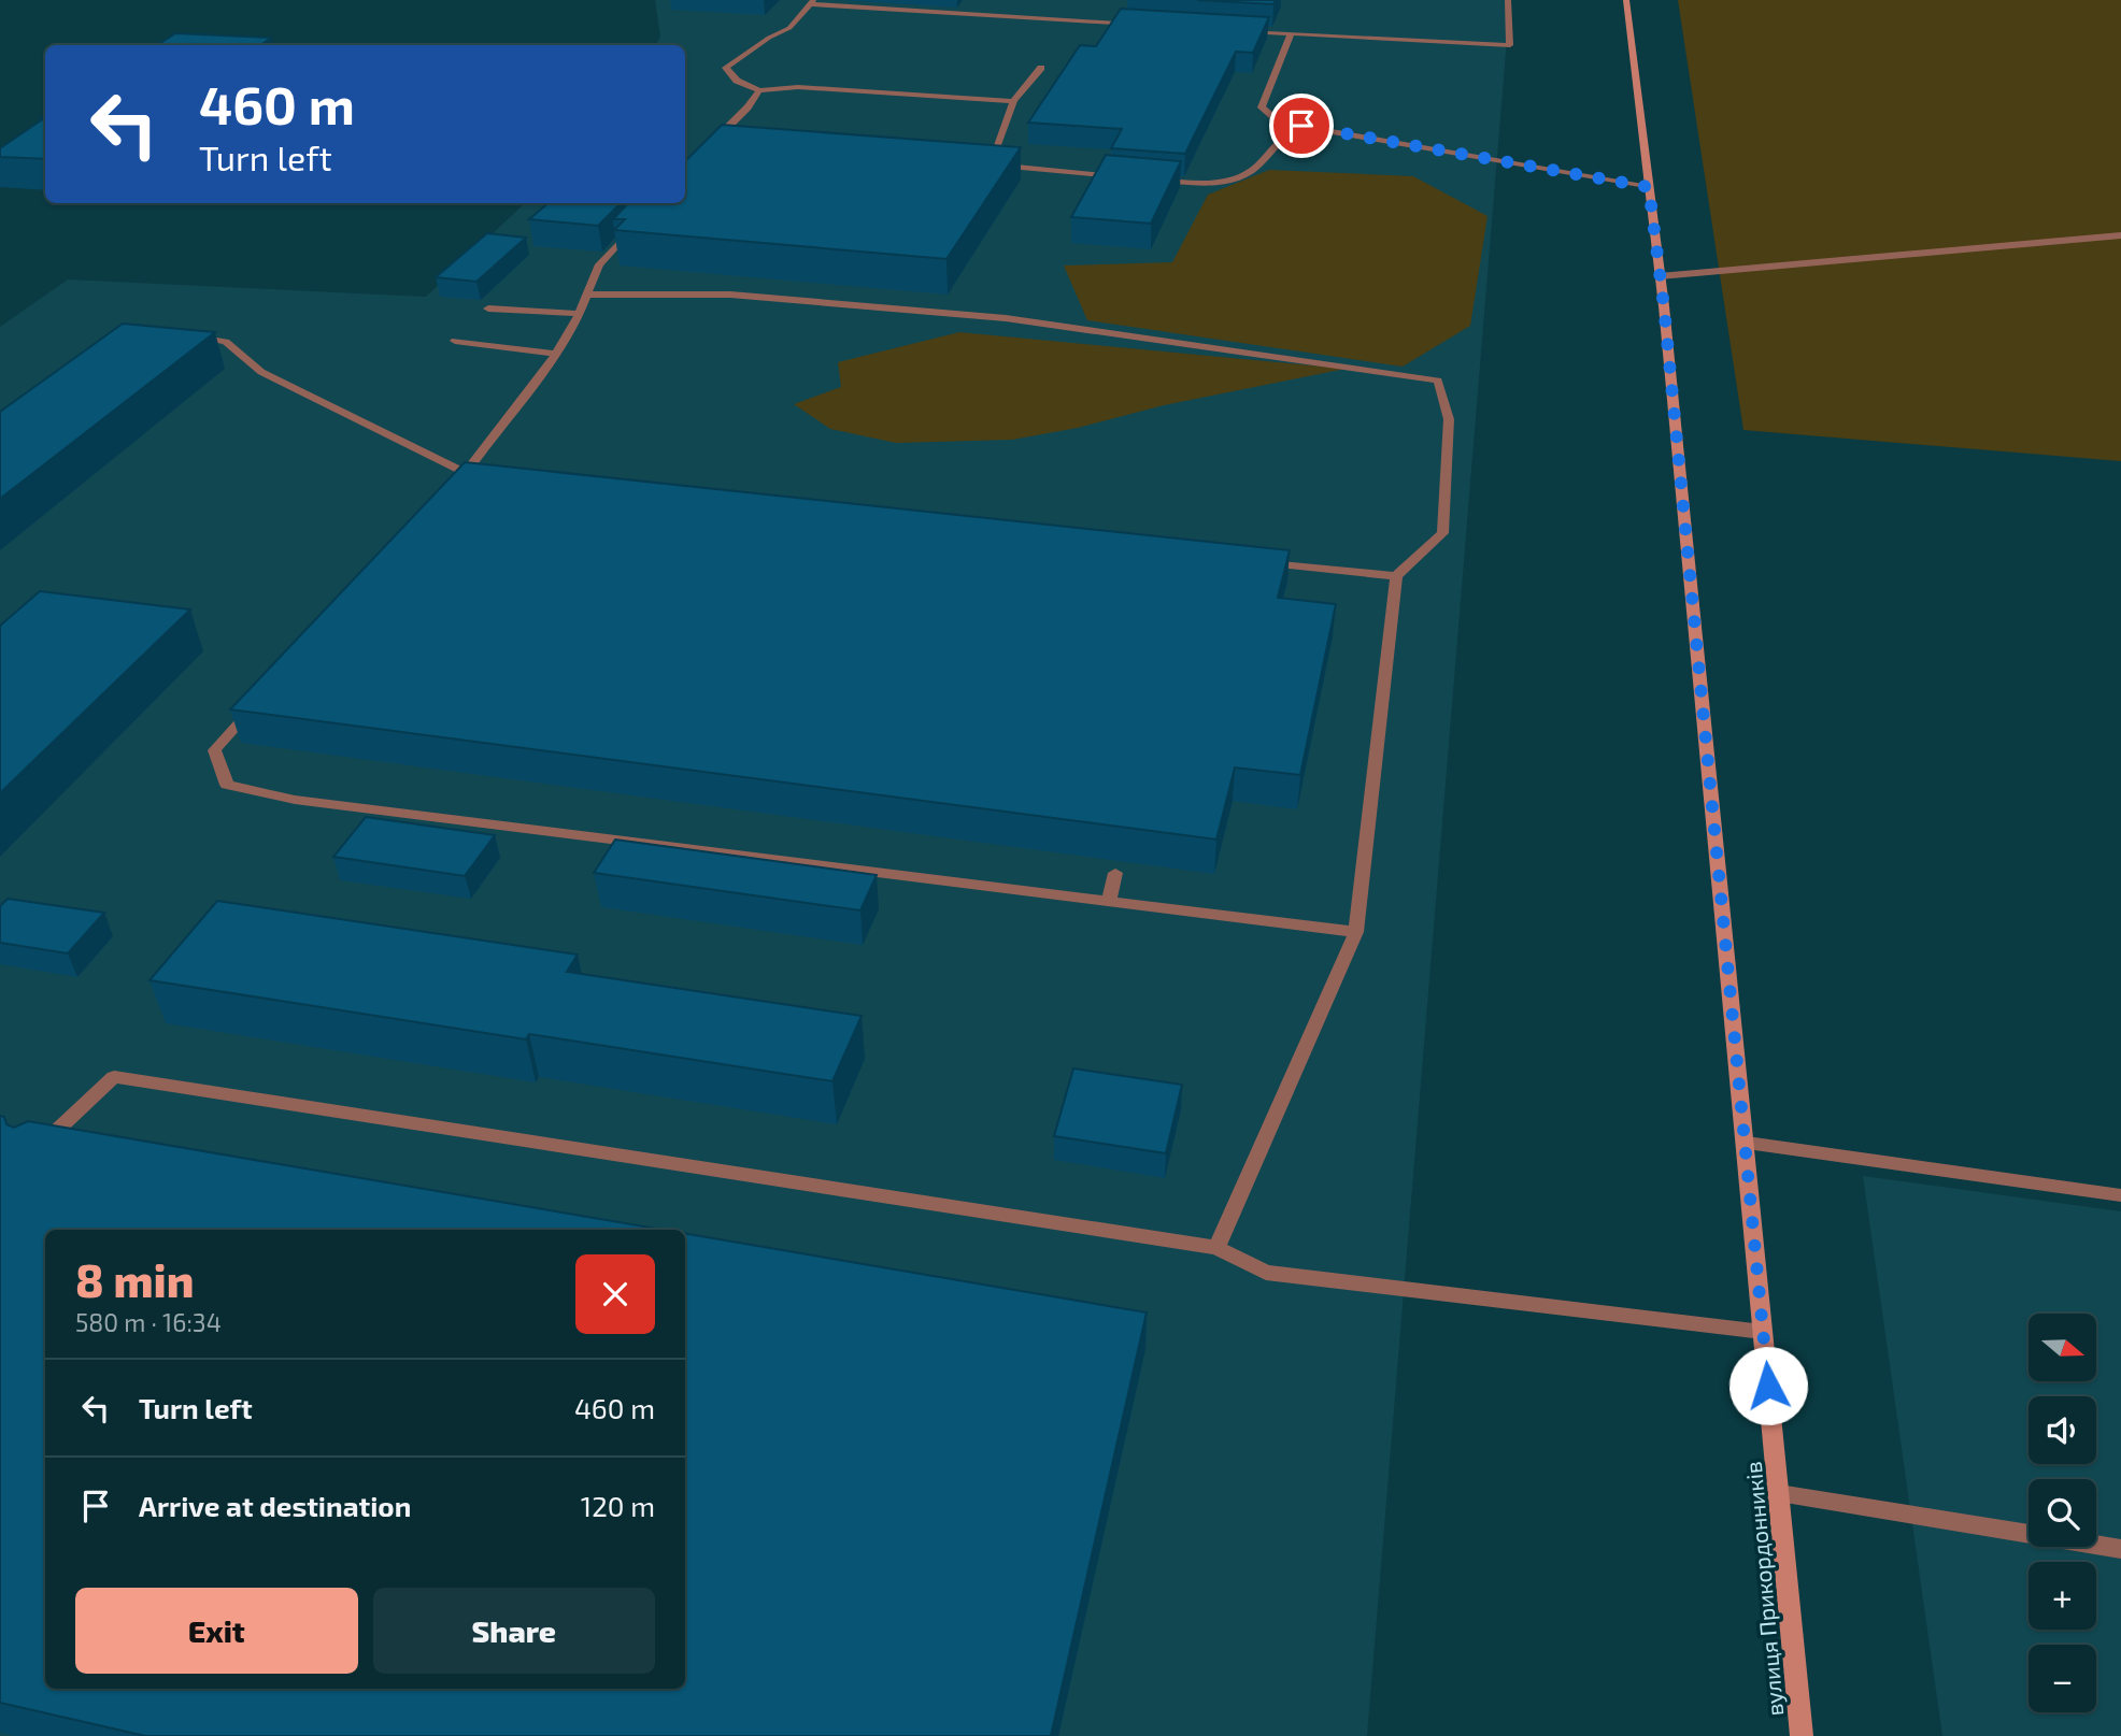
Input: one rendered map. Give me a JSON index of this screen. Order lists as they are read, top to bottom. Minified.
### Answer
{"streets":{"street":["вулиця Прикордонників"]},"north":"right","page":{"turn":["460 m","Turn left"],"heading":["8 min","580 m · 16:34"],"map_buttons":["+","−"],"list":[{"name":"Turn left","value":"460 m"},{"name":"Arrive at destination","value":"120 m"}],"buttons":["Exit","Share"]}}
